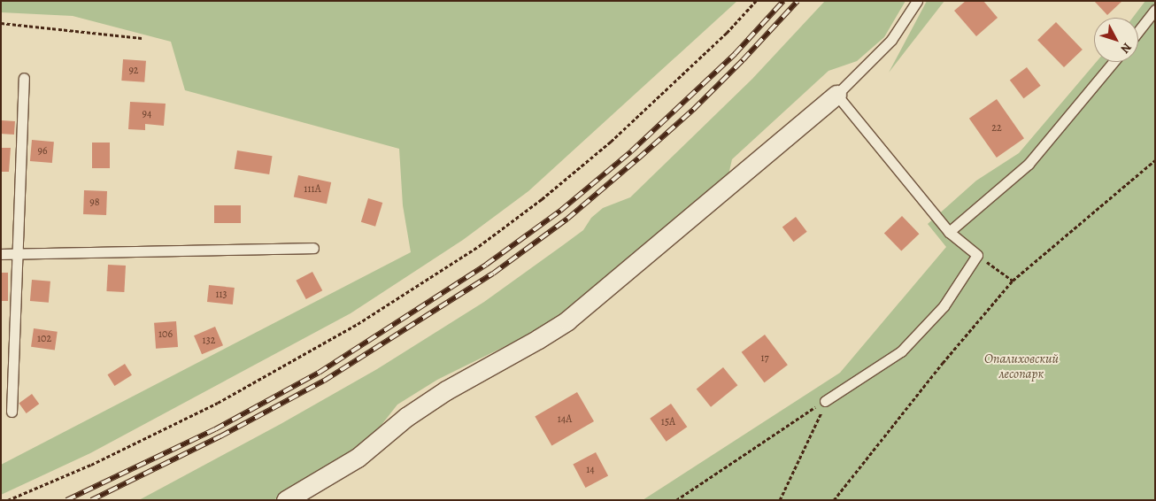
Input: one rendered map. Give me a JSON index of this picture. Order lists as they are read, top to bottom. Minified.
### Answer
{"parks":["Опалиховский лесопарк"],"house_numbers":["92","94","22","96","111А","98","113","106","102","132","17","14А","15А","14"],"north":"bottom right"}
